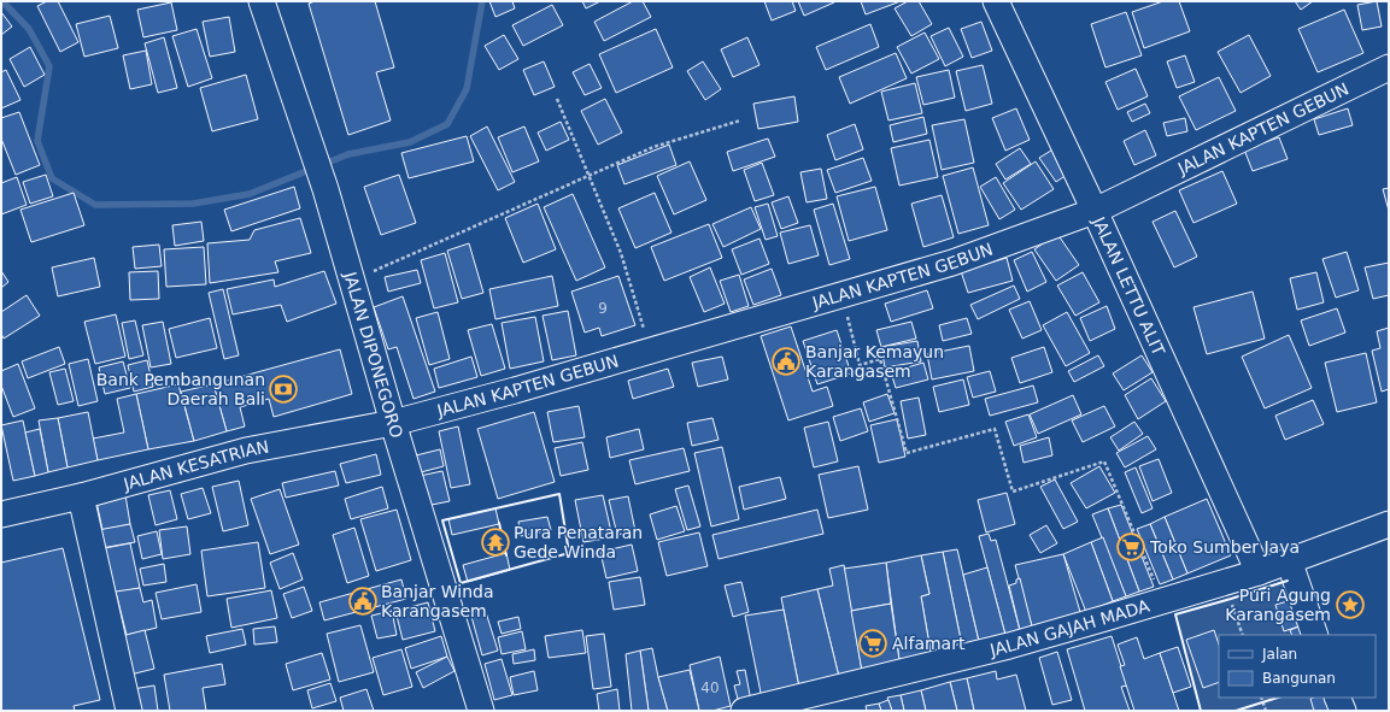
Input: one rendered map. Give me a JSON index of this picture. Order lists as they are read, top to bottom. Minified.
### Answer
{"streets":{"street":["JALAN KAPTEN GEBUN","JALAN LETTU ALIT","JALAN DIPONEGORO","JALAN KESATRIAN","JALAN GAJAH MADA"]},"crossings":[["JALAN KAPTEN GEBUN","JALAN LETTU ALIT"],["JALAN KAPTEN GEBUN","JALAN DIPONEGORO"],["JALAN KAPTEN GEBUN","JALAN KESATRIAN"],["JALAN LETTU ALIT","JALAN GAJAH MADA"],["JALAN DIPONEGORO","JALAN KESATRIAN"]],"places":{"public building":["Banjar Kemayun Karangasem","Banjar Winda Karangasem"],"bank":["Bank Pembangunan Daerah Bali"],"temple":["Pura Penataran Gede Winda"],"supermarket":["Toko Sumber Jaya","Alfamart"],"place":["Puri Agung Karangasem"]},"house_numbers":["9","40"],"legend":["Jalan","Bangunan"]}
